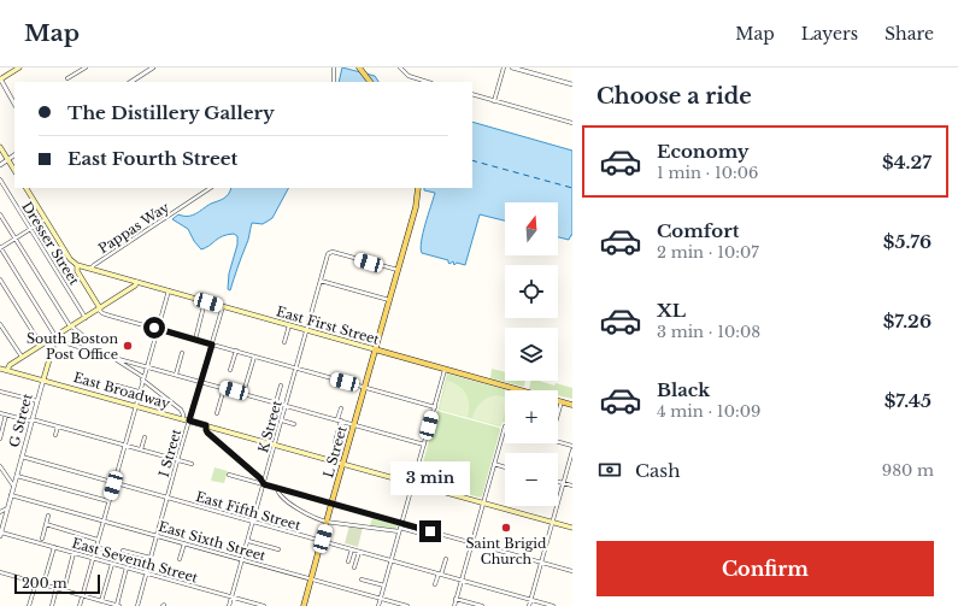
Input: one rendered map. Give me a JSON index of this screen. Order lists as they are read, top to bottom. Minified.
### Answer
{"streets":{"main road":["East First Street","East Broadway","G Street","L Street"],"street":["Pappas Way","Dresser Street","K Street","I Street","East Fifth Street","East Sixth Street","East Seventh Street"]},"crossings":[["Pappas Way","East First Street"],["East First Street","K Street"],["East First Street","L Street"],["East First Street","I Street"],["East Broadway","G Street"],["East Broadway","K Street"],["East Broadway","L Street"],["East Broadway","I Street"],["G Street","East Fifth Street"],["G Street","East Sixth Street"],["G Street","East Seventh Street"],["K Street","L Street"],["K Street","East Fifth Street"],["K Street","East Sixth Street"],["K Street","East Seventh Street"],["L Street","East Fifth Street"],["L Street","East Sixth Street"],["I Street","East Fifth Street"],["I Street","East Sixth Street"],["I Street","East Seventh Street"]],"places":["South Boston Post Office","Saint Brigid Church"],"scale_bar":"200 m","north":"top","page":{"header":"Map","nav":["Map","Layers","Share"],"heading":"Choose a ride","banner":["The Distillery Gallery","East Fourth Street"],"list":[{"name":"Economy","note":"1 min · 10:06","value":"$4.27"},{"name":"Comfort","note":"2 min · 10:07","value":"$5.76"},{"name":"XL","note":"3 min · 10:08","value":"$7.26"},{"name":"Black","note":"4 min · 10:09","value":"$7.45"}],"map_buttons":["+","−"],"pay":["Cash","980 m"],"bubble":"3 min","buttons":"Confirm","scale":"200 m"}}
